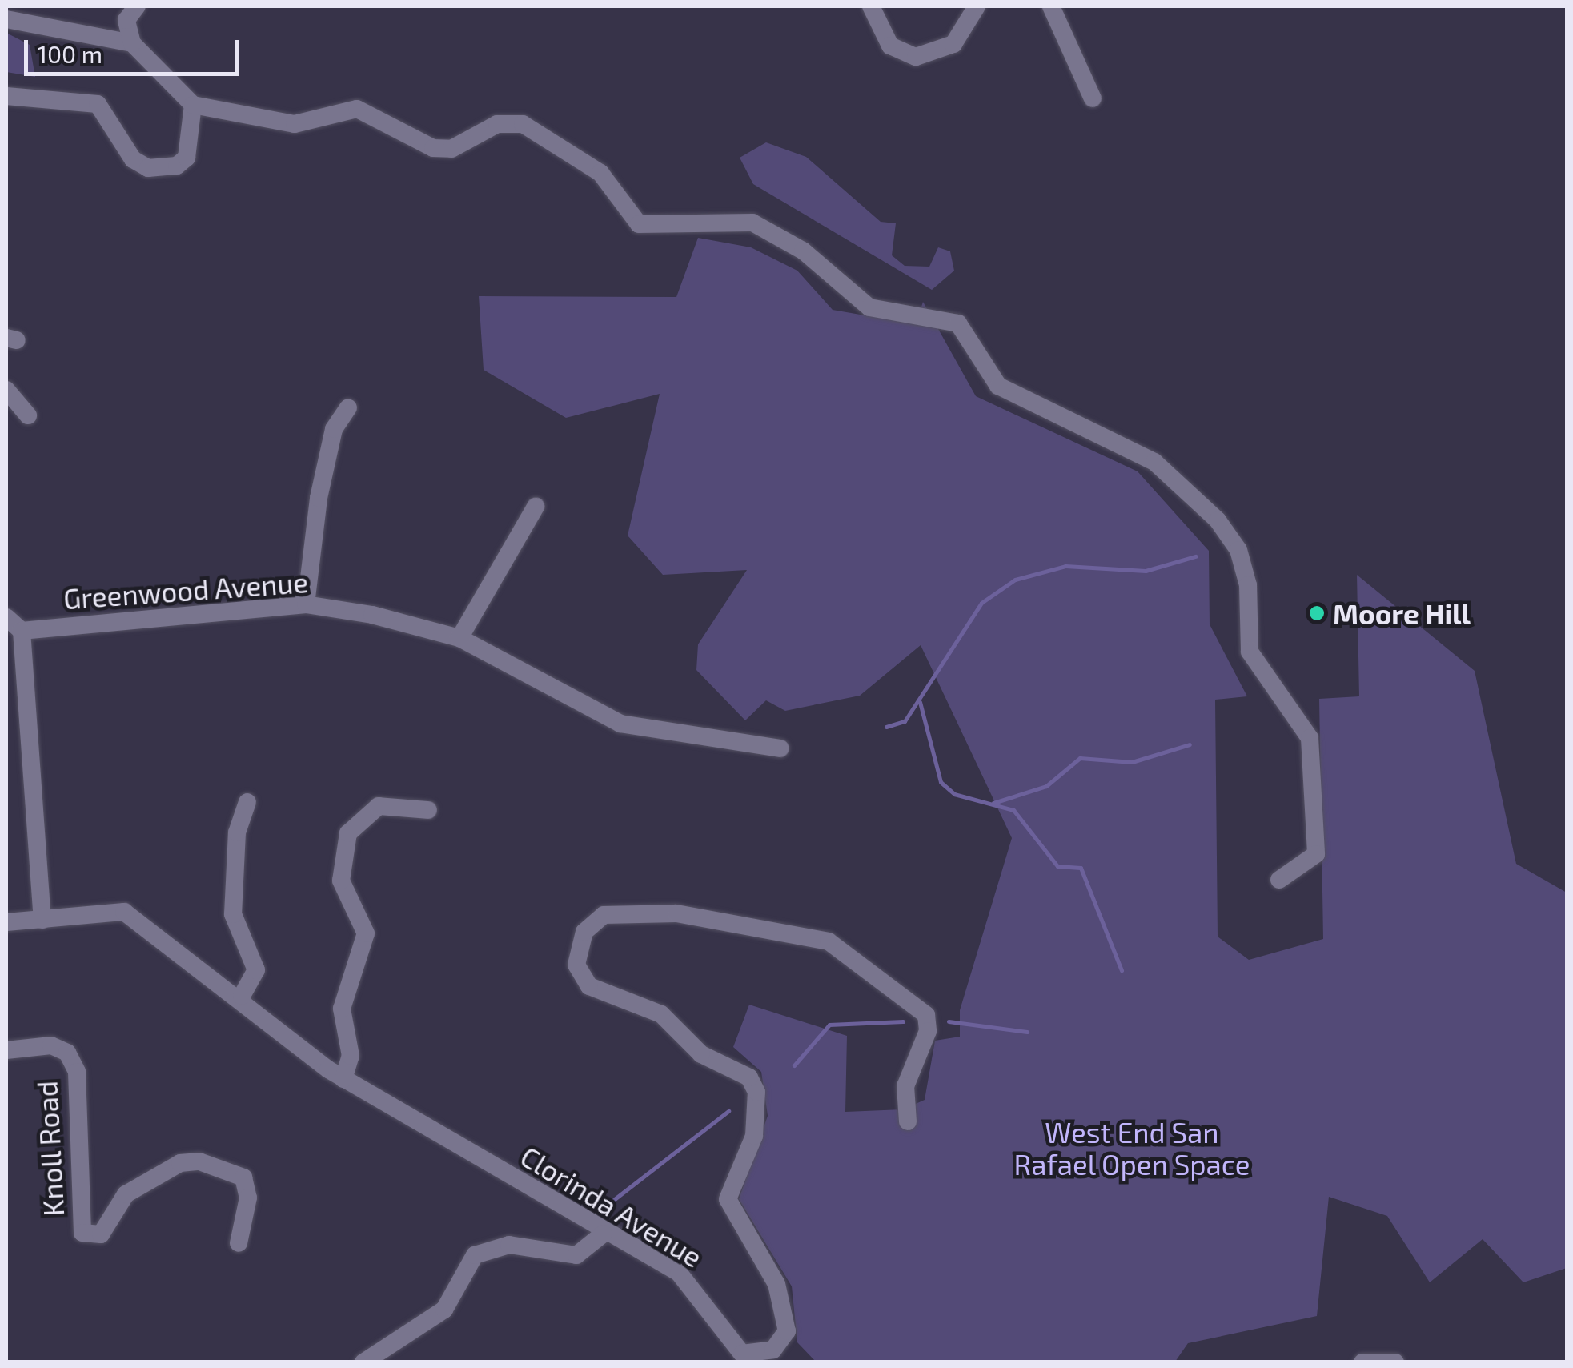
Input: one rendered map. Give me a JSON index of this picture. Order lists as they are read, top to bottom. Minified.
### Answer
{"streets":{"street":["Greenwood Avenue","Knoll Road","Clorinda Avenue"]},"parks":["West End San Rafael Open Space"],"places":["Moore Hill"],"scale_bar":"100 m"}
